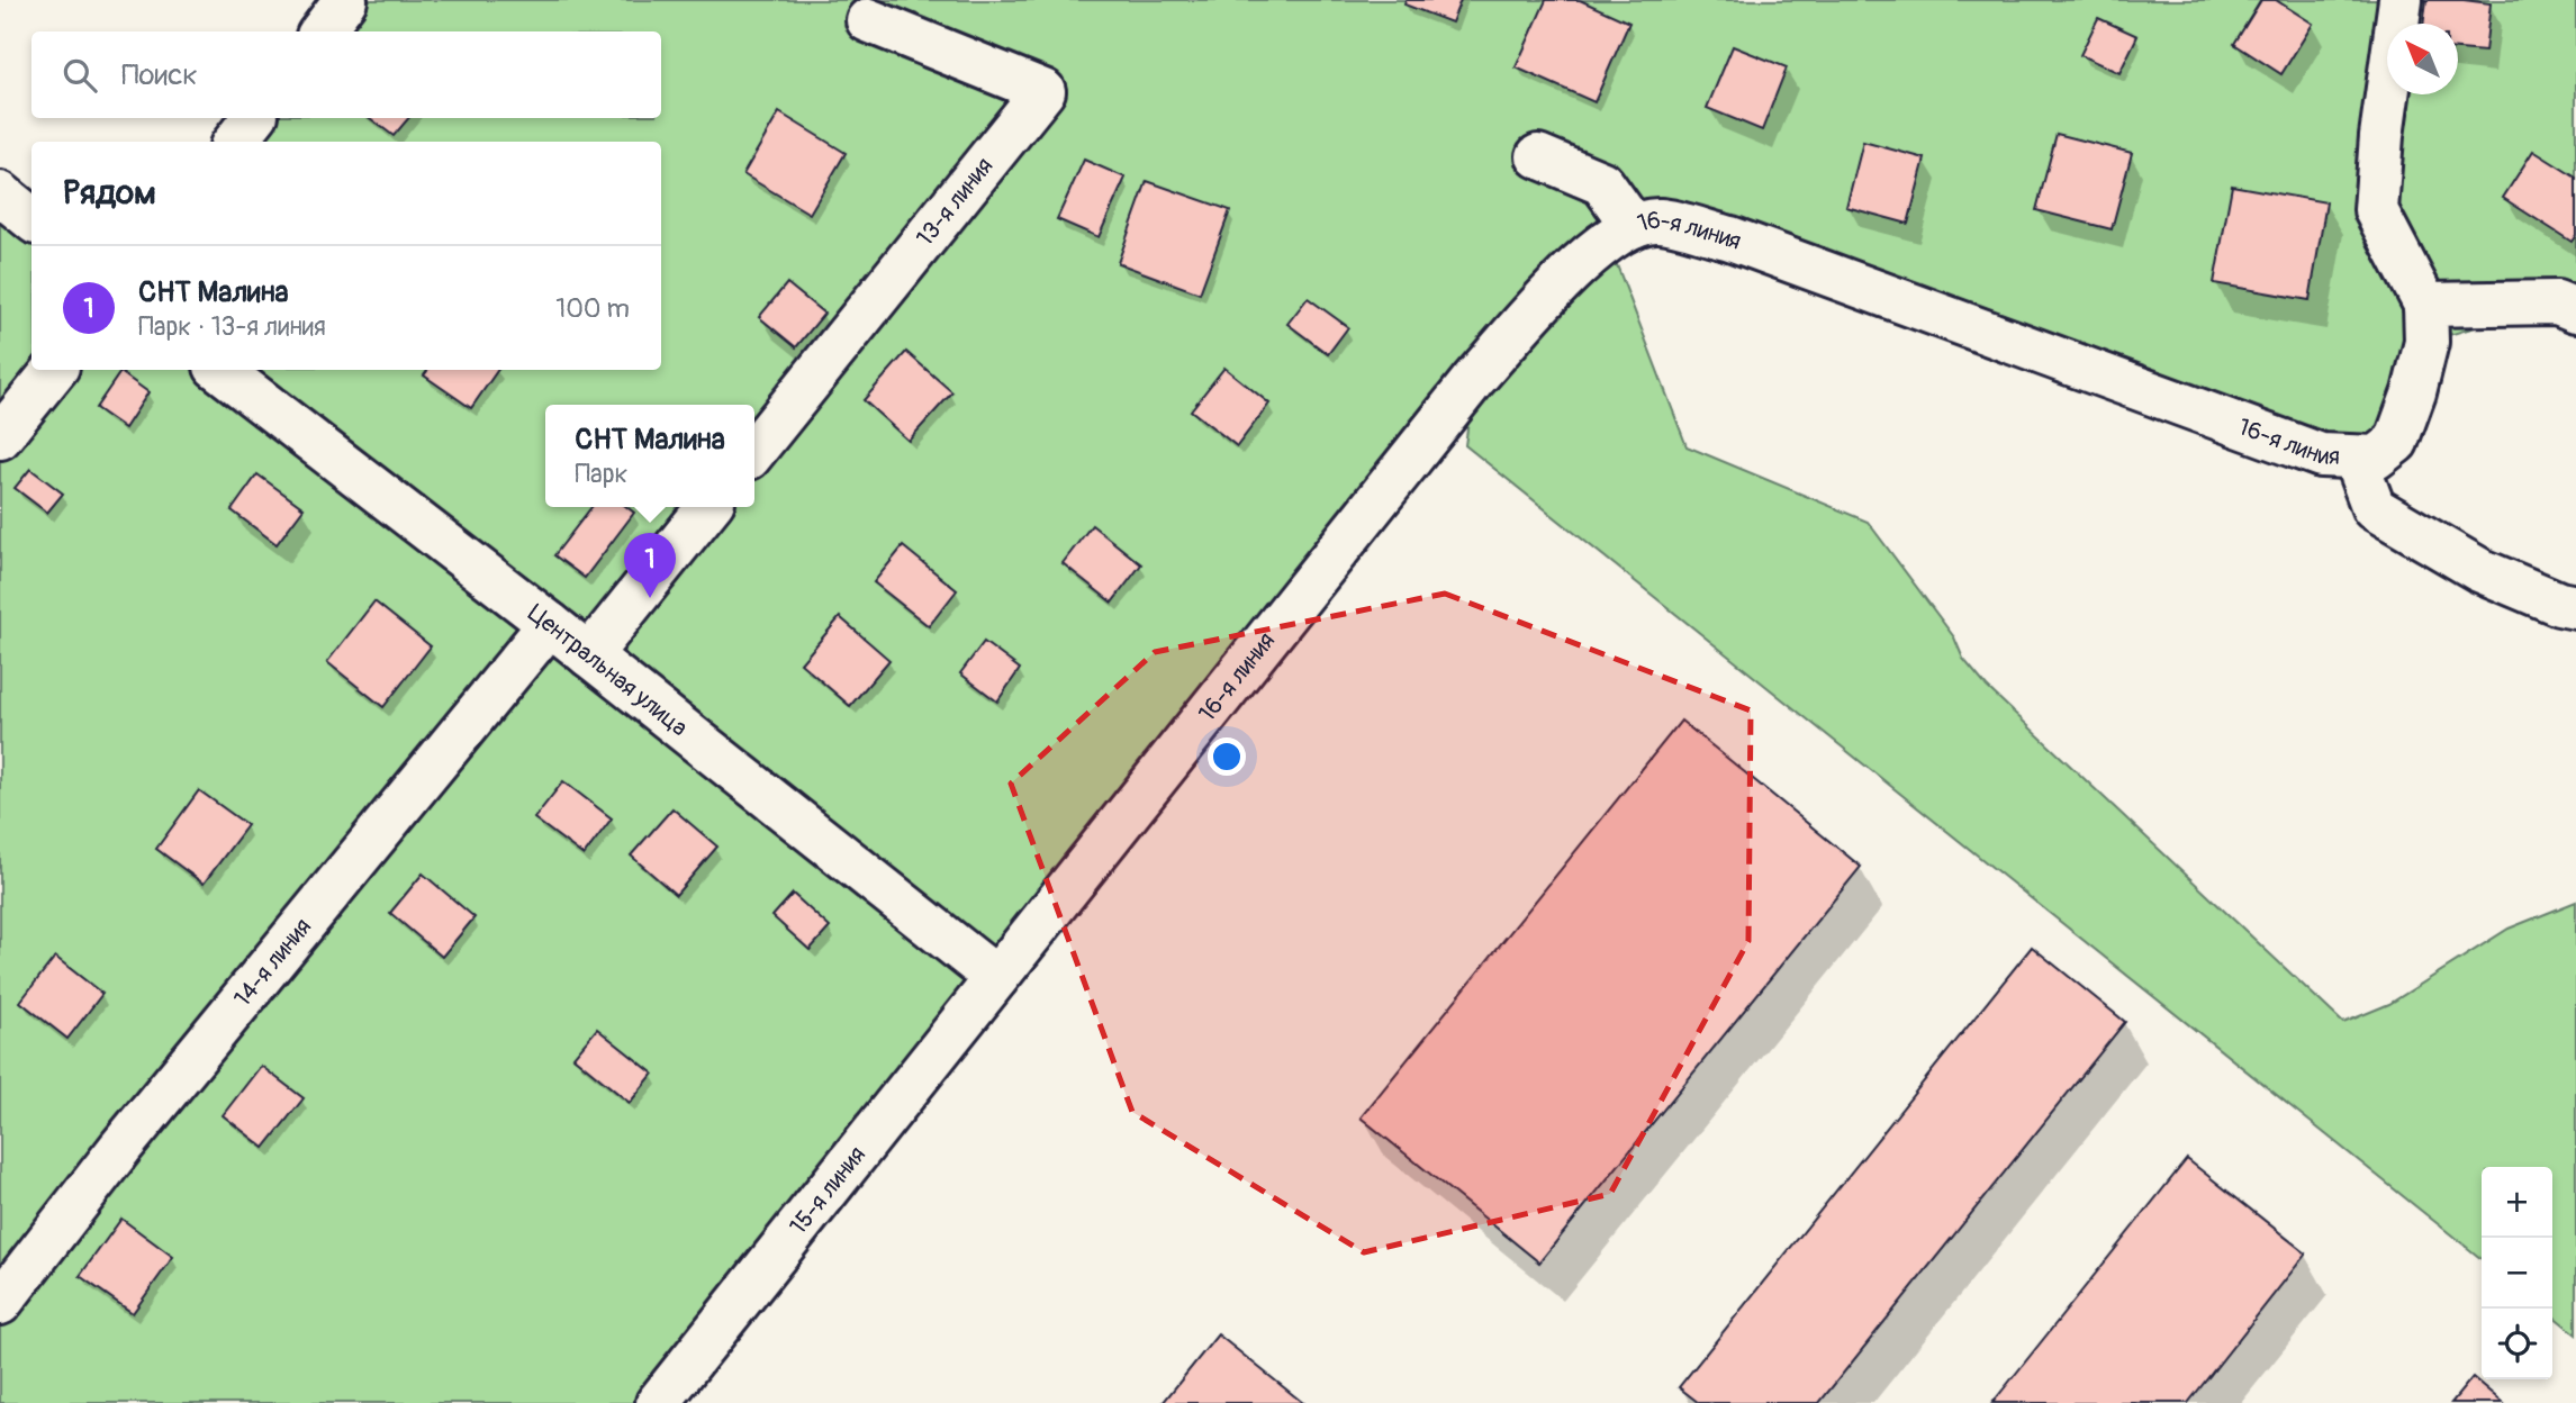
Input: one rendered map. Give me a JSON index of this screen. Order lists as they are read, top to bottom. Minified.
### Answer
{"streets":{"street":["13-я линия","16-я линия","Центральная улица","14-я линия","15-я линия"]},"crossings":[["16-я линия","Центральная улица"],["16-я линия","15-я линия"],["Центральная улица","14-я линия"],["Центральная улица","15-я линия"]],"north":"top left","page":{"search":"Поиск","heading":"Рядом","list":[{"mark":"1","name":"СНТ Малина","note":"Парк · 13-я линия","value":"100 m"}],"popup":["СНТ Малина","Парк"],"pins":"1","map_buttons":["+","−"]}}
